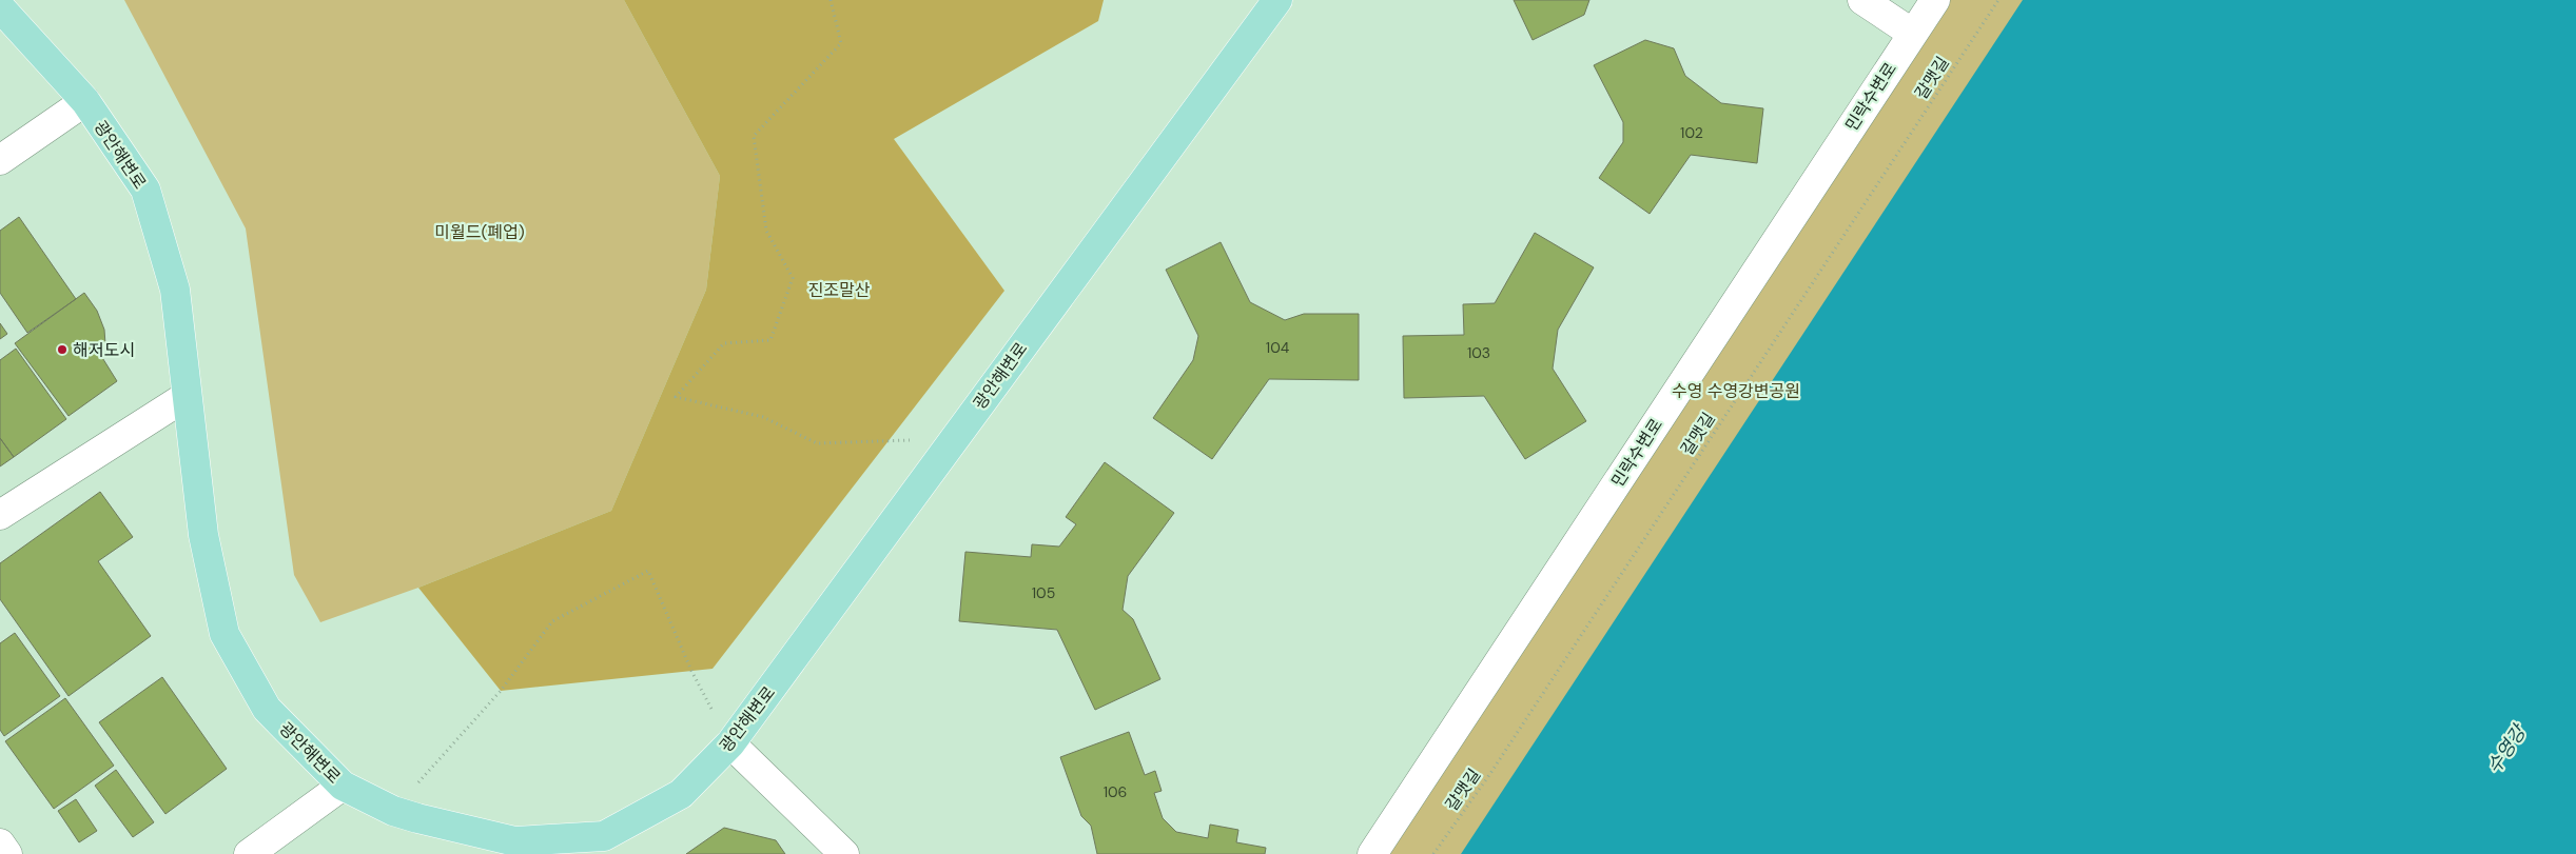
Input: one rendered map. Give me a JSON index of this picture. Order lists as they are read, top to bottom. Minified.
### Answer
{"streets":{"main road":["광안해변로"],"street":["민락수변로"],"path":["갈맷길"]},"water":["수영강"],"parks":["미월드(폐업)","진조말산","수영 수영강변공원"],"places":["해저도시"],"house_numbers":["102","104","103","105","106"]}
